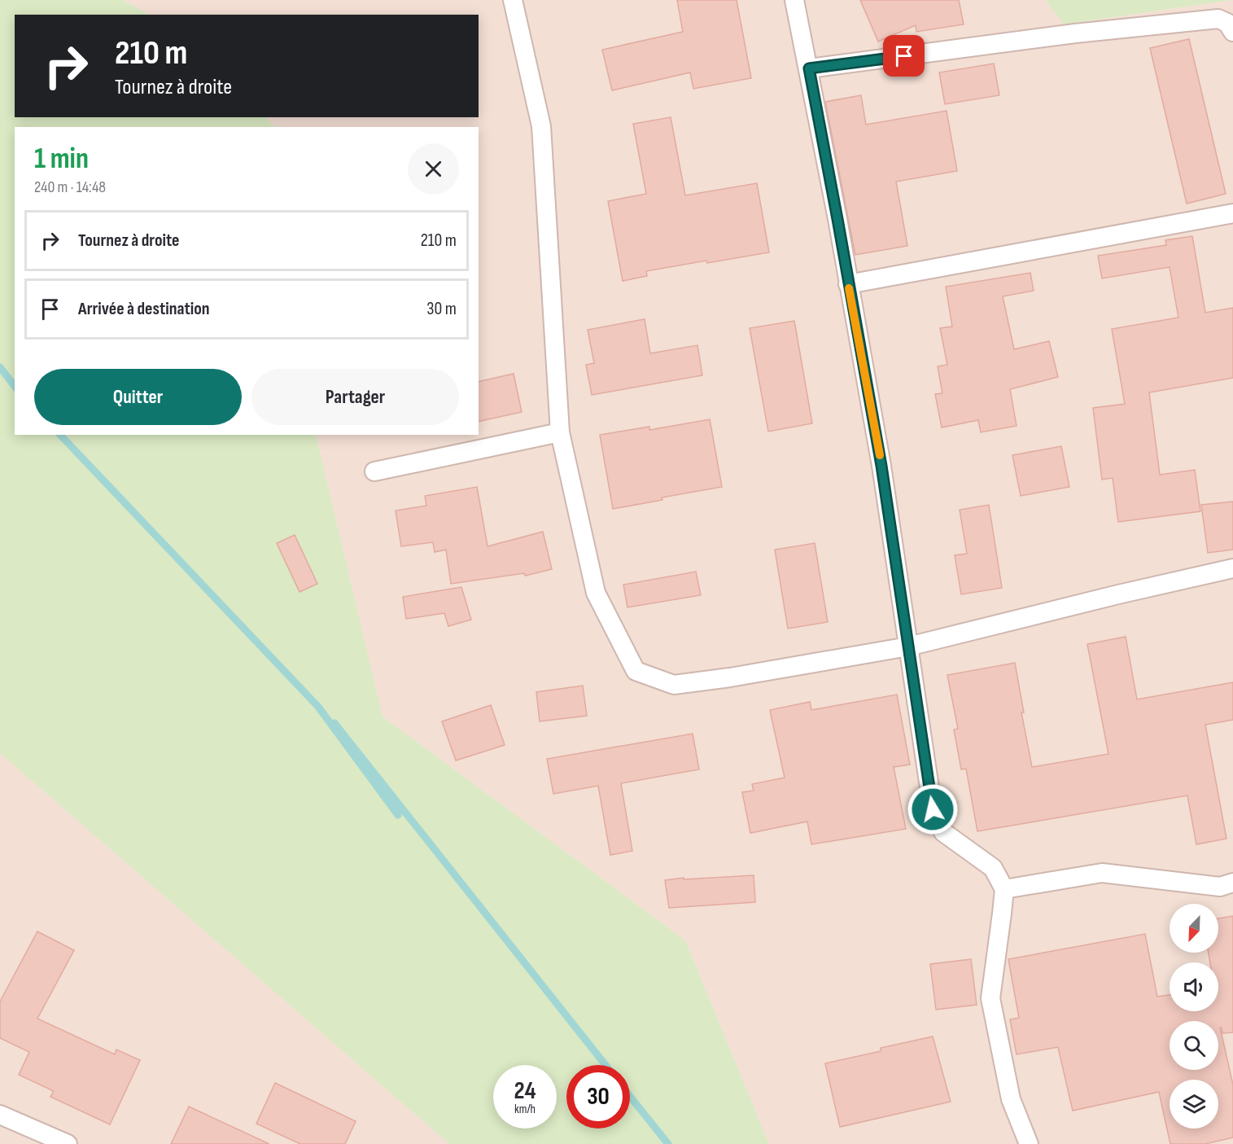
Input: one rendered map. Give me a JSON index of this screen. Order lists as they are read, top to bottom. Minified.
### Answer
{"north":"bottom left","page":{"turn":["210 m","Tournez à droite"],"heading":["1 min","240 m · 14:48"],"list":[{"name":"Tournez à droite","value":"210 m"},{"name":"Arrivée à destination","value":"30 m"}],"buttons":["Quitter","Partager"],"speed":"24 km/h","limit":"30"}}
